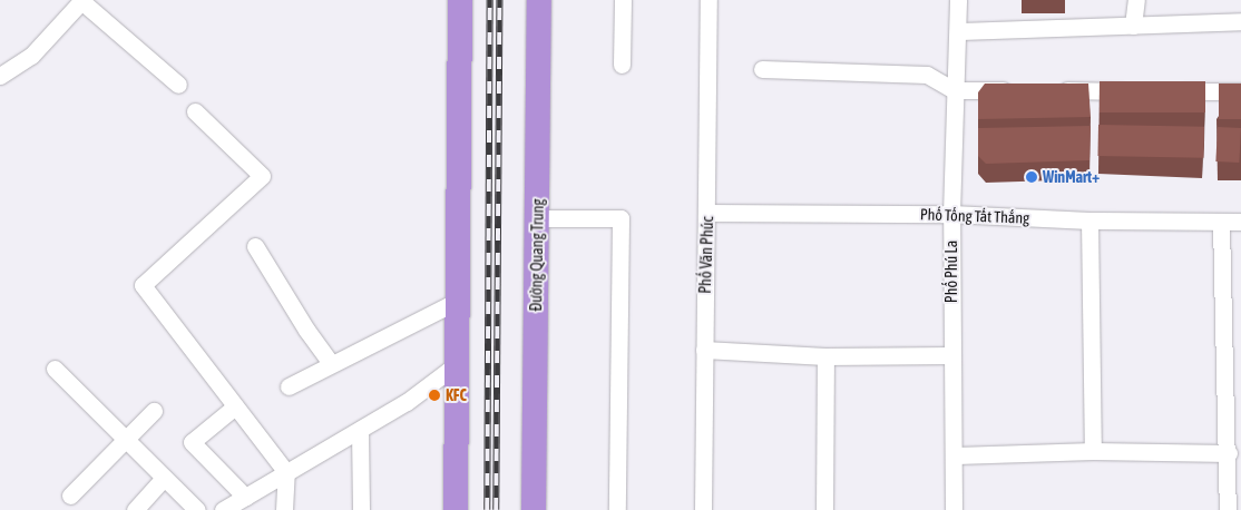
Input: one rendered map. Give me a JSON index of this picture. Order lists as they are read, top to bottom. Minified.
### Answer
{"streets":{"highway":["Đường Quang Trung"],"street":["Phố Tống Tất Thắng","Phố Văn Phúc","Phố Phú La"]},"crossings":[["Phố Tống Tất Thắng","Phố Văn Phúc"],["Phố Tống Tất Thắng","Phố Phú La"]],"places":["WinMart+","KFC"]}
